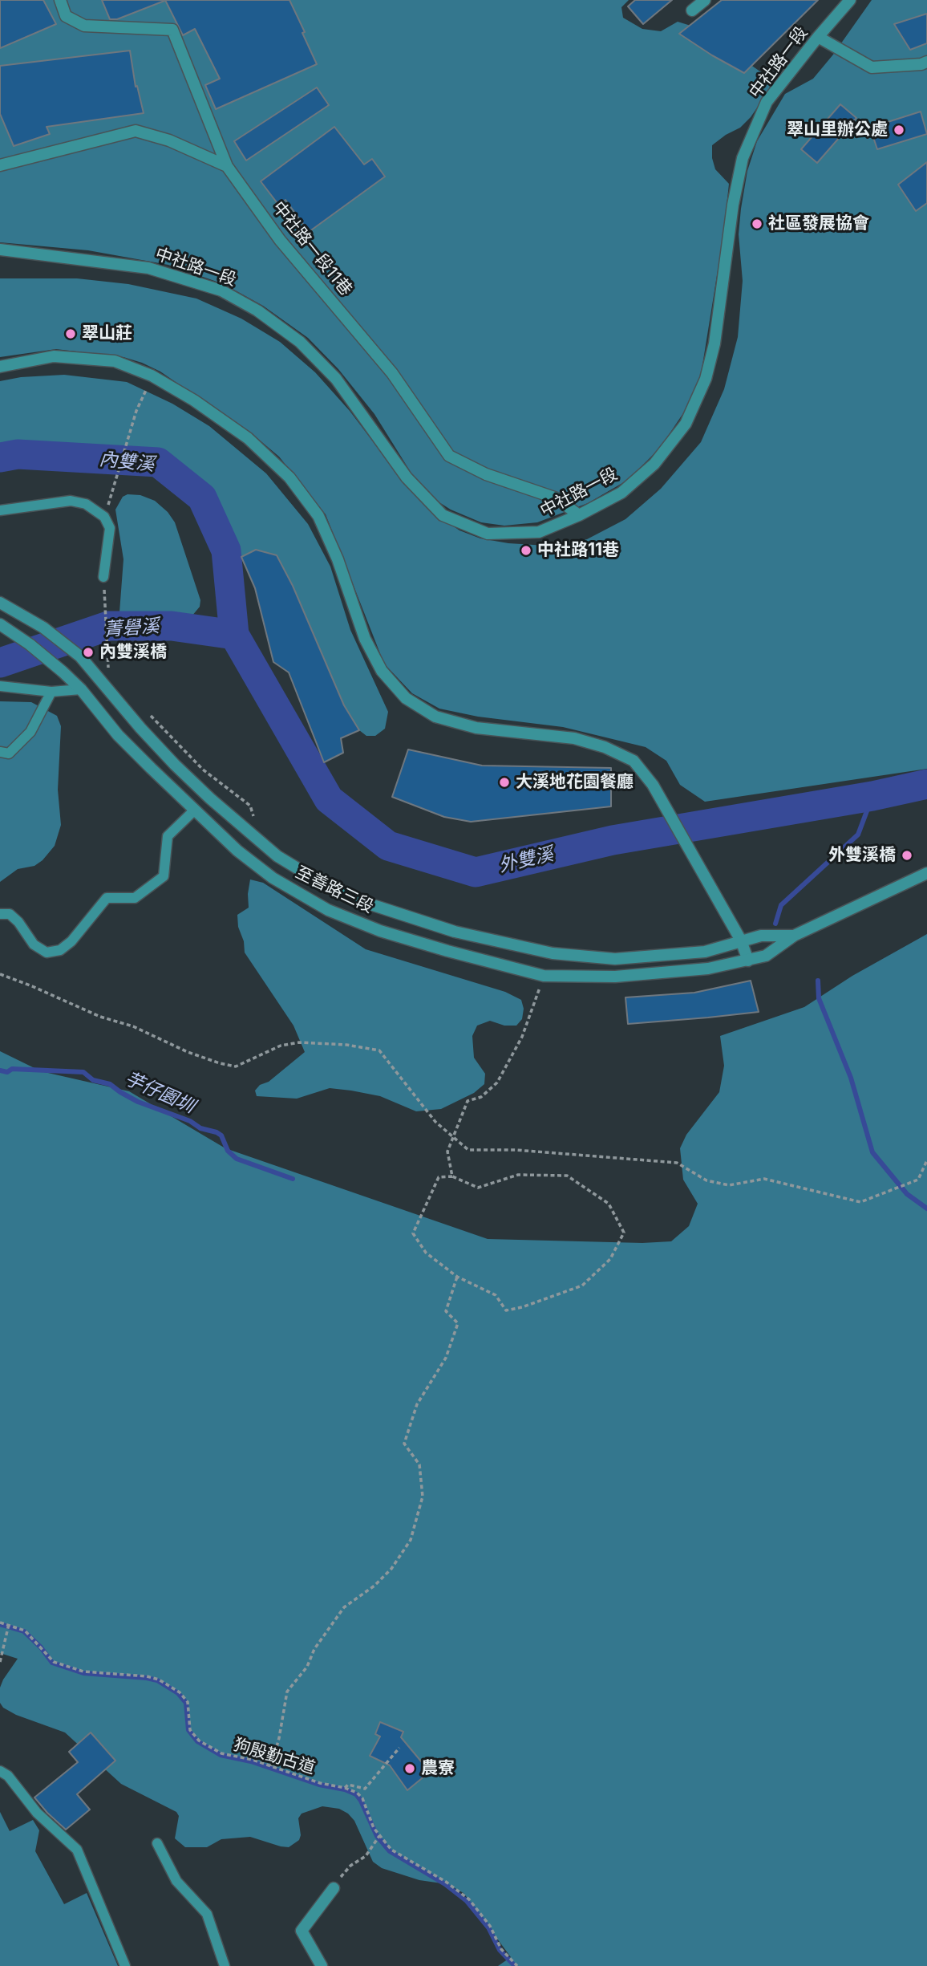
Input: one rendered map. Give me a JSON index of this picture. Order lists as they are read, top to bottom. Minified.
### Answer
{"streets":{"street":["中社路一段","中社路一段11巷","至善路三段"],"path":["狗殷勤古道"]},"crossings":[["中社路一段","中社路一段11巷"]],"water":["內雙溪","菁礐溪","外雙溪","芋仔園圳"],"places":["翠山里辦公處","社區發展協會","翠山莊","中社路11巷","內雙溪橋","大溪地花園餐廳","外雙溪橋","農寮"]}
